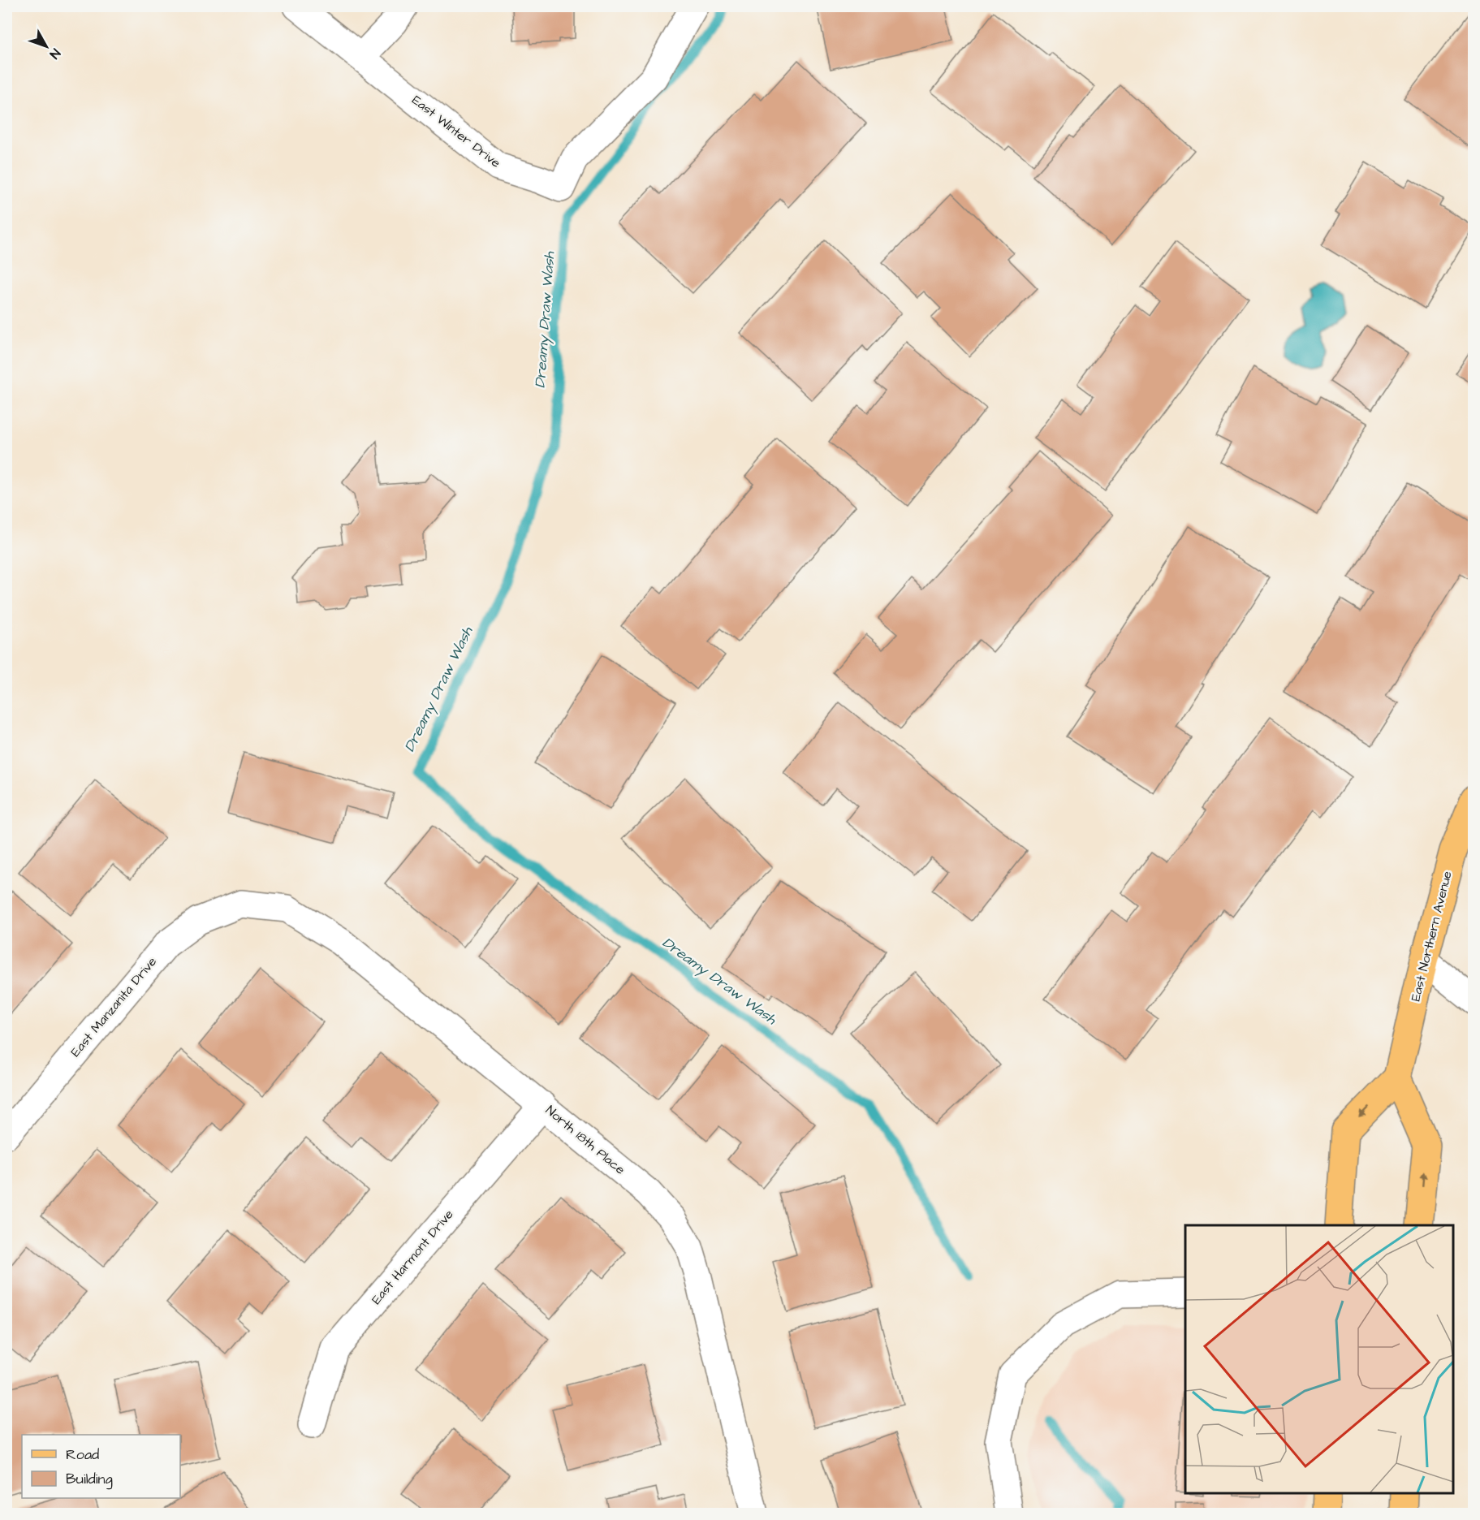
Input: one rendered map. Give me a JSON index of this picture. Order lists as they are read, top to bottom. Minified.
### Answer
{"streets":{"main road":["East Northern Avenue"],"street":["East Winter Drive","East Manzanita Drive","North 18th Place","East Harmont Drive"]},"crossings":[["East Manzanita Drive","North 18th Place"],["North 18th Place","East Harmont Drive"]],"water":["Dreamy Draw Wash"],"legend":["Road","Building"],"north":"bottom right"}
